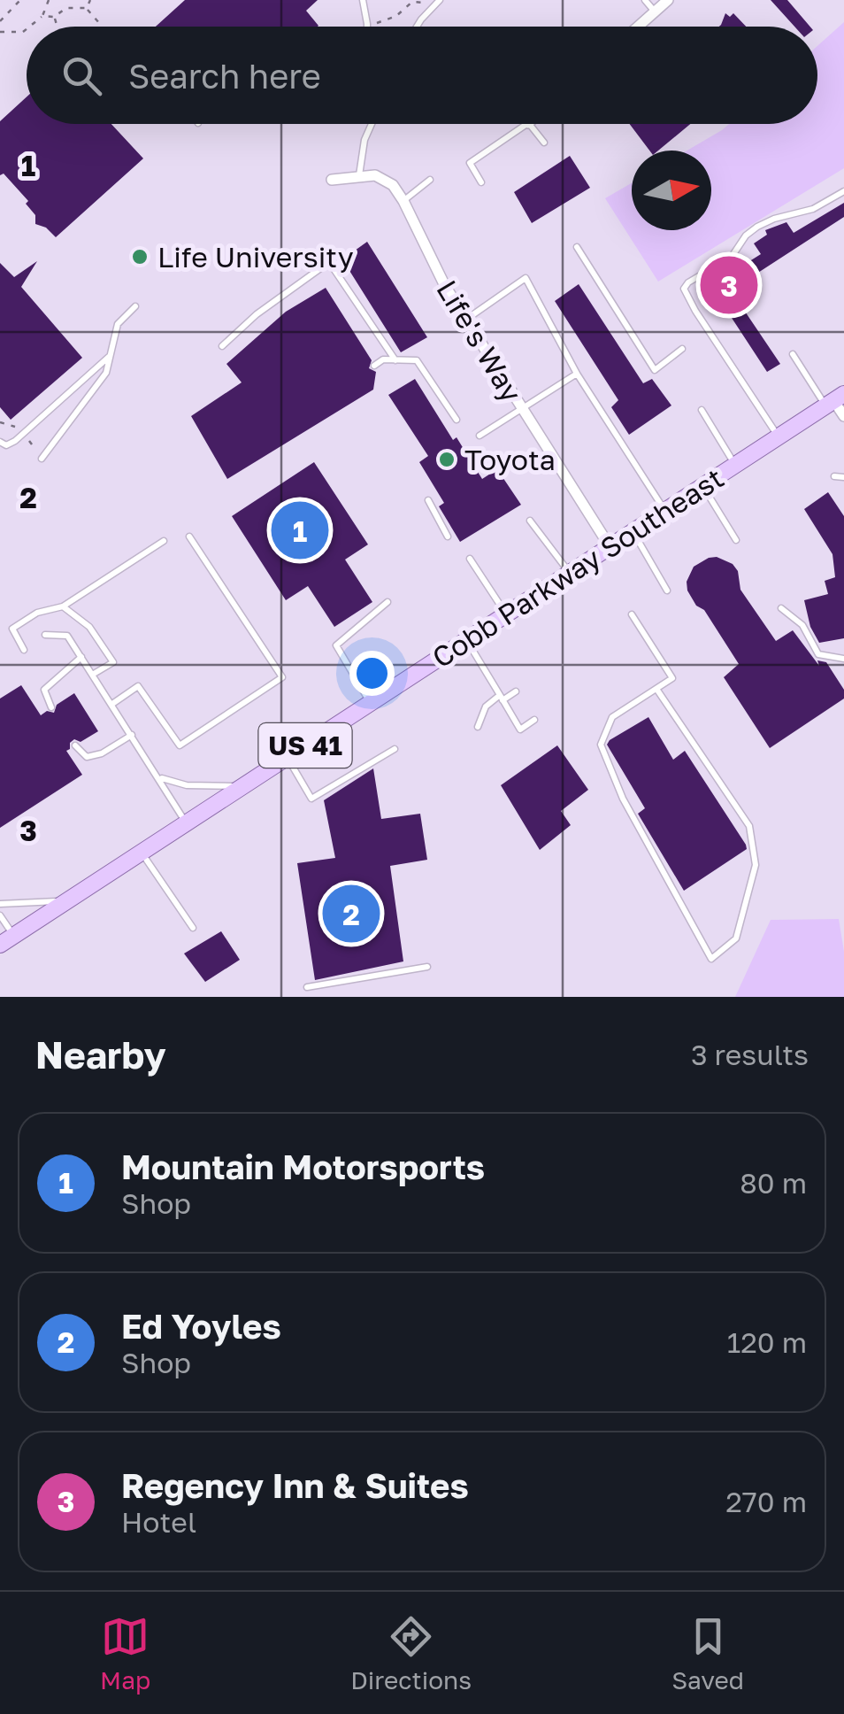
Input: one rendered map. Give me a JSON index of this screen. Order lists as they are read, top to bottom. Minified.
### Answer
{"streets":{"main road":["Cobb Parkway Southeast","US 41"],"street":["Life's Way"]},"crossings":[["Life's Way","Cobb Parkway Southeast"]],"places":["Life University","Toyota"],"north":"right","page":{"search":"Search here","pins":["3","1","2"],"heading":["Nearby","3 results"],"list":[{"mark":"1","name":"Mountain Motorsports","note":"Shop","value":"80 m"},{"mark":"2","name":"Ed Yoyles","note":"Shop","value":"120 m"},{"mark":"3","name":"Regency Inn & Suites","note":"Hotel","value":"270 m"}],"nav":["Map","Directions","Saved"]},"grid":{"rows":["1","2","3"]}}
